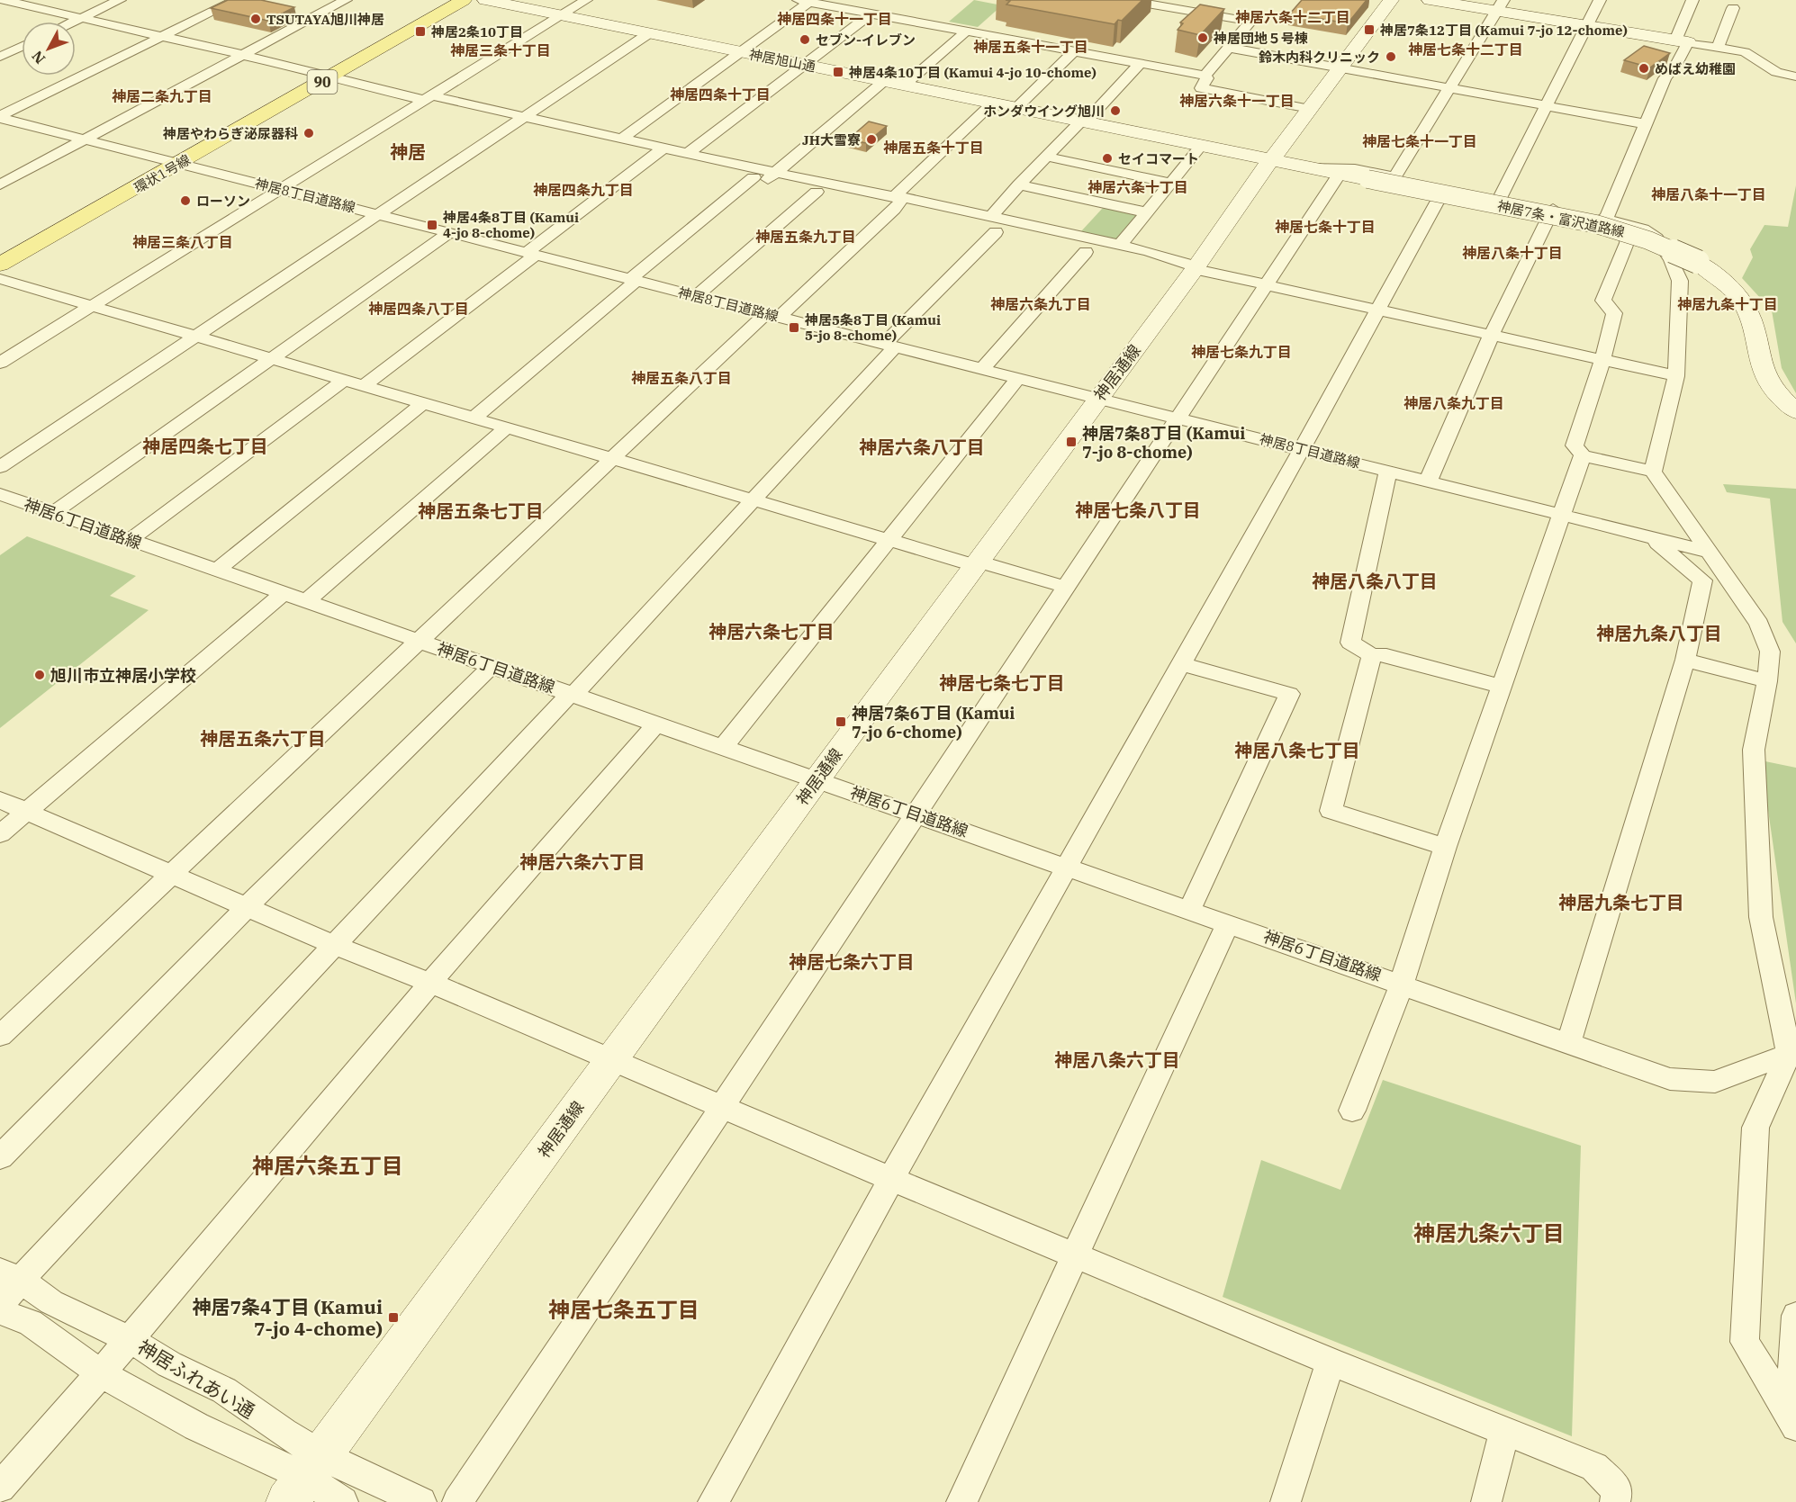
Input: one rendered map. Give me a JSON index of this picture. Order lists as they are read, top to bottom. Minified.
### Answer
{"streets":{"main road":["90","環状1号線"],"street":["神居旭山通","神居8丁目道路線","神居7条・富沢道路線","神居通線","神居6丁目道路線","神居ふれあい通"]},"crossings":[["神居旭山通","神居7条・富沢道路線"],["神居旭山通","神居通線"],["環状1号線","神居8丁目道路線"],["神居8丁目道路線","神居通線"],["神居7条・富沢道路線","神居通線"],["神居通線","神居6丁目道路線"],["神居通線","神居ふれあい通"]],"districts":["神居六条十二丁目","神居四条十一丁目","神居五条十一丁目","神居七条十二丁目","神居三条十丁目","神居四条十丁目","神居二条九丁目","神居六条十一丁目","神居七条十一丁目","神居五条十丁目","神居","神居六条十丁目","神居四条九丁目","神居八条十一丁目","神居七条十丁目","神居五条九丁目","神居三条八丁目","神居八条十丁目","神居六条九丁目","神居九条十丁目","神居四条八丁目","神居七条九丁目","神居五条八丁目","神居八条九丁目","神居四条七丁目","神居六条八丁目","神居七条八丁目","神居五条七丁目","神居八条八丁目","神居六条七丁目","神居九条八丁目","神居七条七丁目","神居五条六丁目","神居八条七丁目","神居六条六丁目","神居九条七丁目","神居七条六丁目","神居八条六丁目","神居六条五丁目","神居九条六丁目","神居七条五丁目"],"places":{"other":["TSUTAYA旭川神居","神居団地５号棟","セブン-イレブン","鈴木内科クリニック","めばえ幼稚園","ホンダウイング旭川","神居やわらぎ泌尿器科","JH大雪寮","セイコマート","ローソン","旭川市立神居小学校"],"transit":["神居7条12丁目 (Kamui 7-jo 12-chome)","神居2条10丁目","神居4条10丁目 (Kamui 4-jo 10-chome)","神居4条8丁目 (Kamui 4-jo 8-chome)","神居5条8丁目 (Kamui 5-jo 8-chome)","神居7条8丁目 (Kamui 7-jo 8-chome)","神居7条6丁目 (Kamui 7-jo 6-chome)","神居7条4丁目 (Kamui 7-jo 4-chome)"]},"north":"bottom left"}
